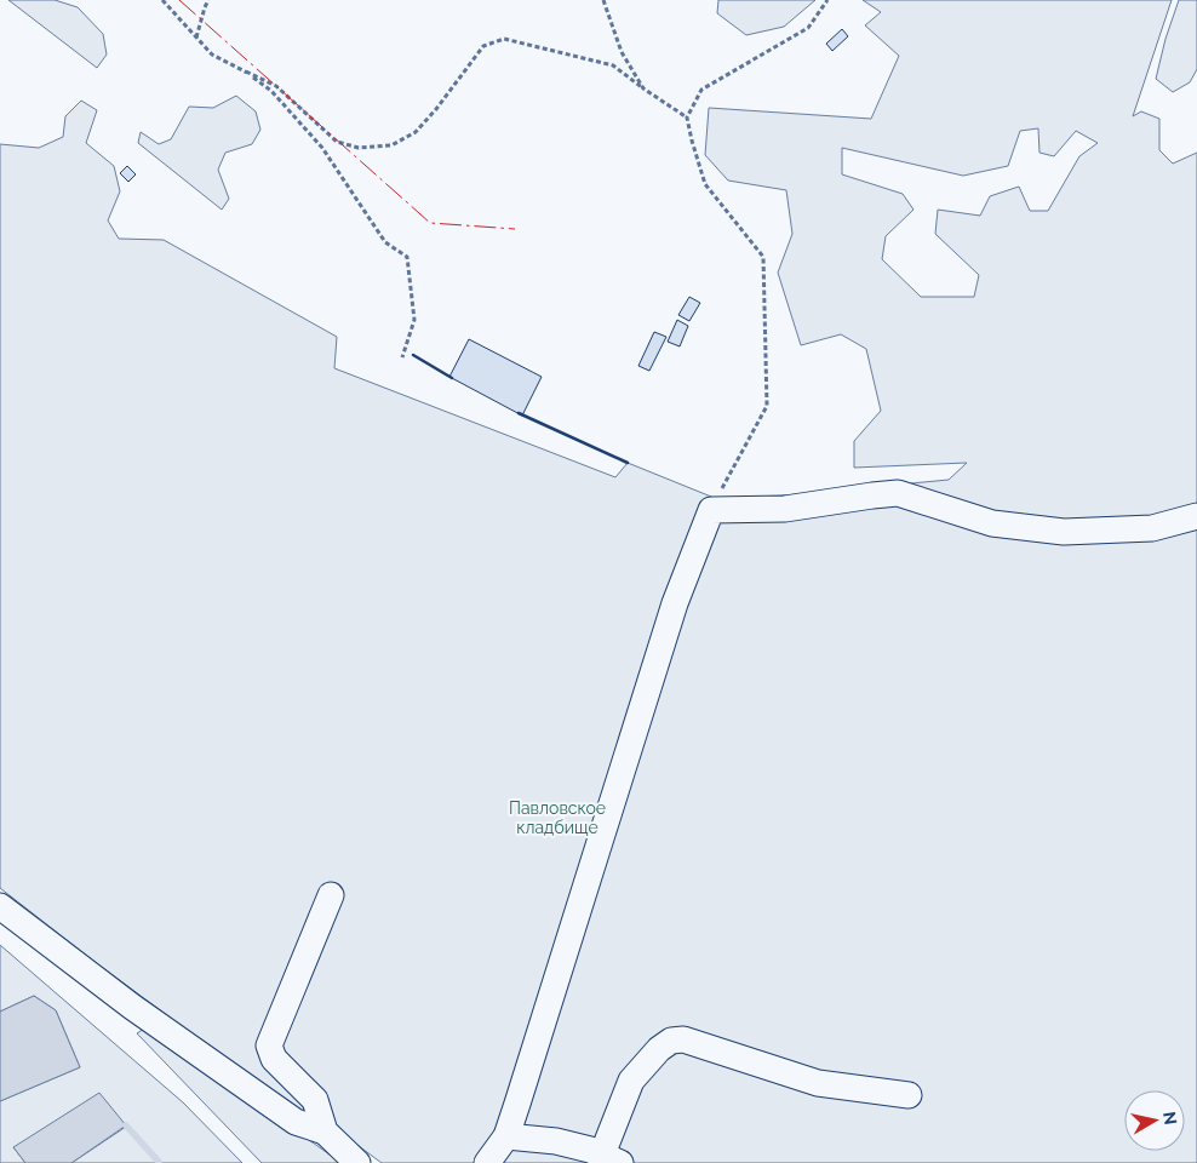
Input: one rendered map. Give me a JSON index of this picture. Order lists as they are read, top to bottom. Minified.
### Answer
{"parks":["Павловское кладбище"],"north":"right"}
